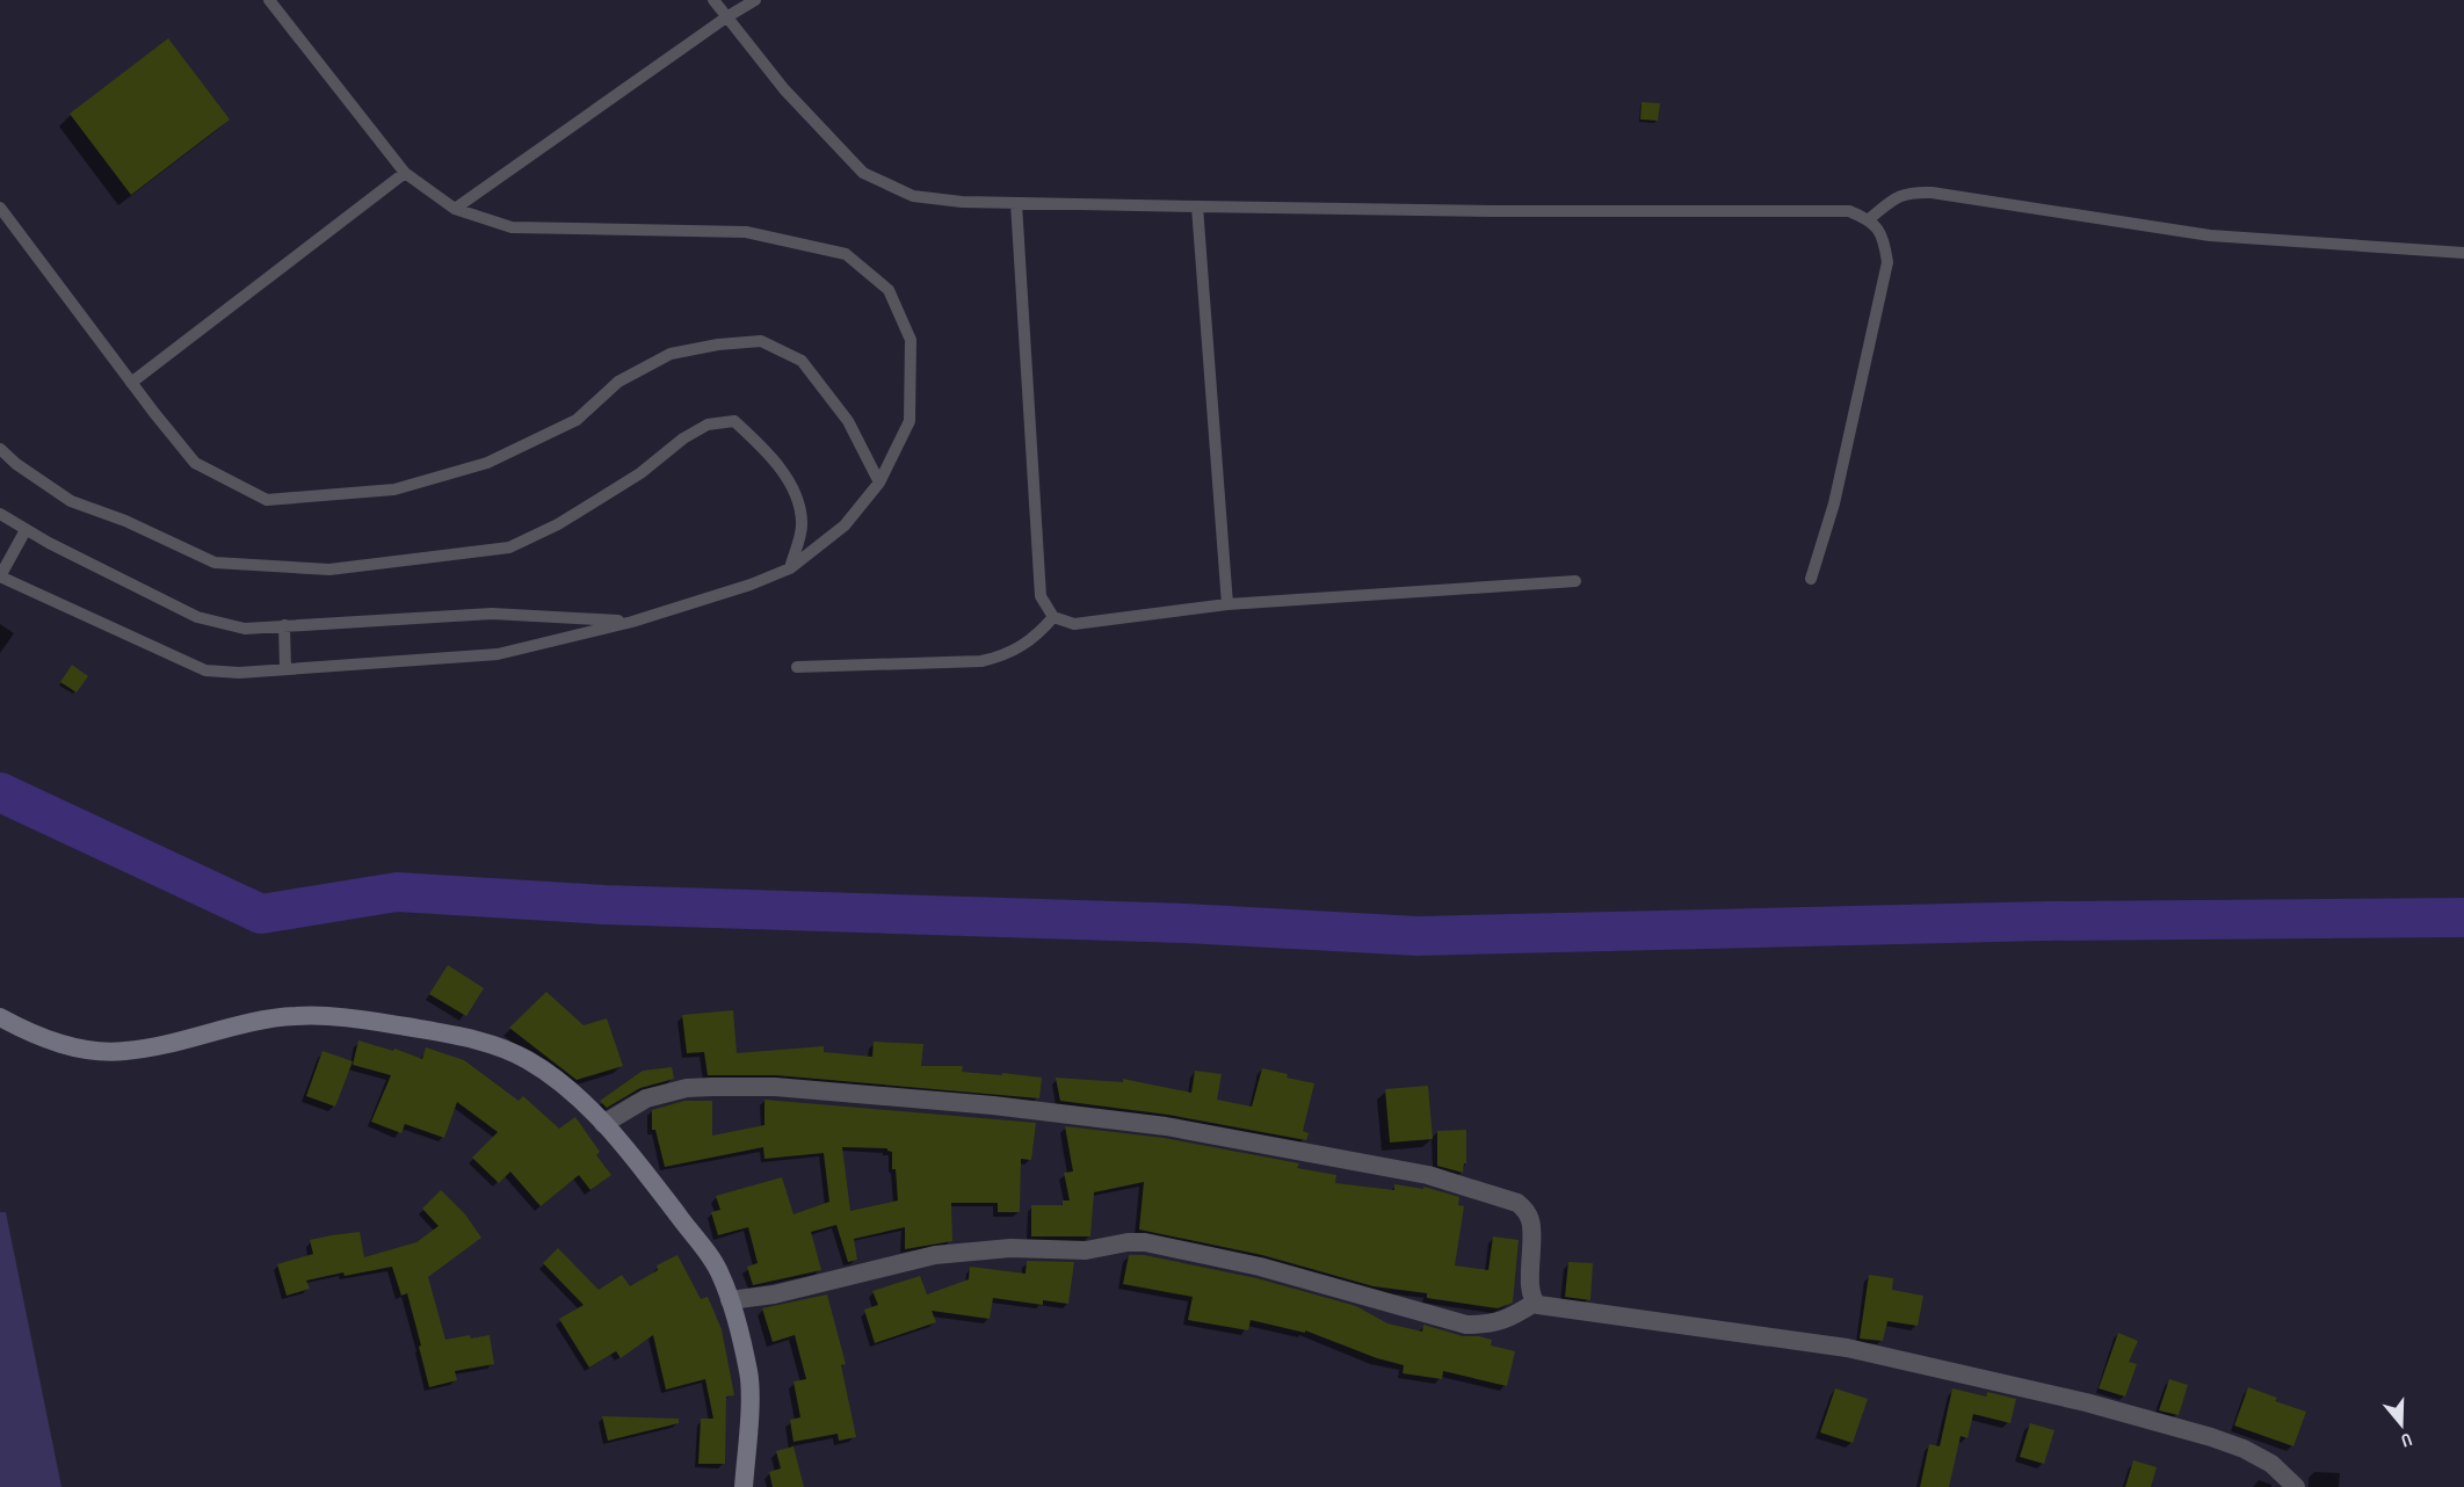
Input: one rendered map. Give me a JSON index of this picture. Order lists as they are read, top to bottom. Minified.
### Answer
{"north":"bottom"}
